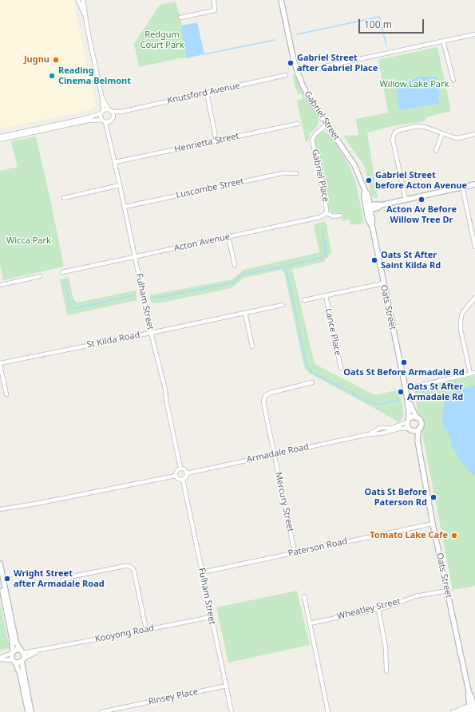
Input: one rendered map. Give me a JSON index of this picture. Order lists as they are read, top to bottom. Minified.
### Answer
{"streets":{"street":["Knutsford Avenue","Gabriel Street","Henrietta Street","Gabriel Place","Luscombe Street","Acton Avenue","Fulham Street","Oats Street","Lance Place","St Kilda Road","Armadale Road","Mercury Street","Paterson Road","Wheatley Street","Kooyong Road","Rinsey Place"]},"crossings":[["Knutsford Avenue","Fulham Street"],["Gabriel Street","Gabriel Place"],["Gabriel Street","Oats Street"],["Henrietta Street","Fulham Street"],["Gabriel Place","Acton Avenue"],["Luscombe Street","Fulham Street"],["Acton Avenue","Fulham Street"],["Fulham Street","St Kilda Road"],["Fulham Street","Armadale Road"],["Fulham Street","Paterson Road"],["Fulham Street","Kooyong Road"],["Fulham Street","Rinsey Place"],["Oats Street","Armadale Road"],["Oats Street","Paterson Road"],["Oats Street","Wheatley Street"],["Armadale Road","Mercury Street"],["Mercury Street","Paterson Road"]],"parks":["Redgum Court Park","Willow Lake Park","Wicca Park"],"places":["Jugnu","Gabriel Street after Gabriel Place","Reading Cinema Belmont","Gabriel Street before Acton Avenue","Acton Av Before Willow Tree Dr","Oats St After Saint Kilda Rd","Oats St Before Armadale Rd","Oats St After Armadale Rd","Oats St Before Paterson Rd","Tomato Lake Cafe","Wright Street after Armadale Road"],"scale_bar":"100 m"}
